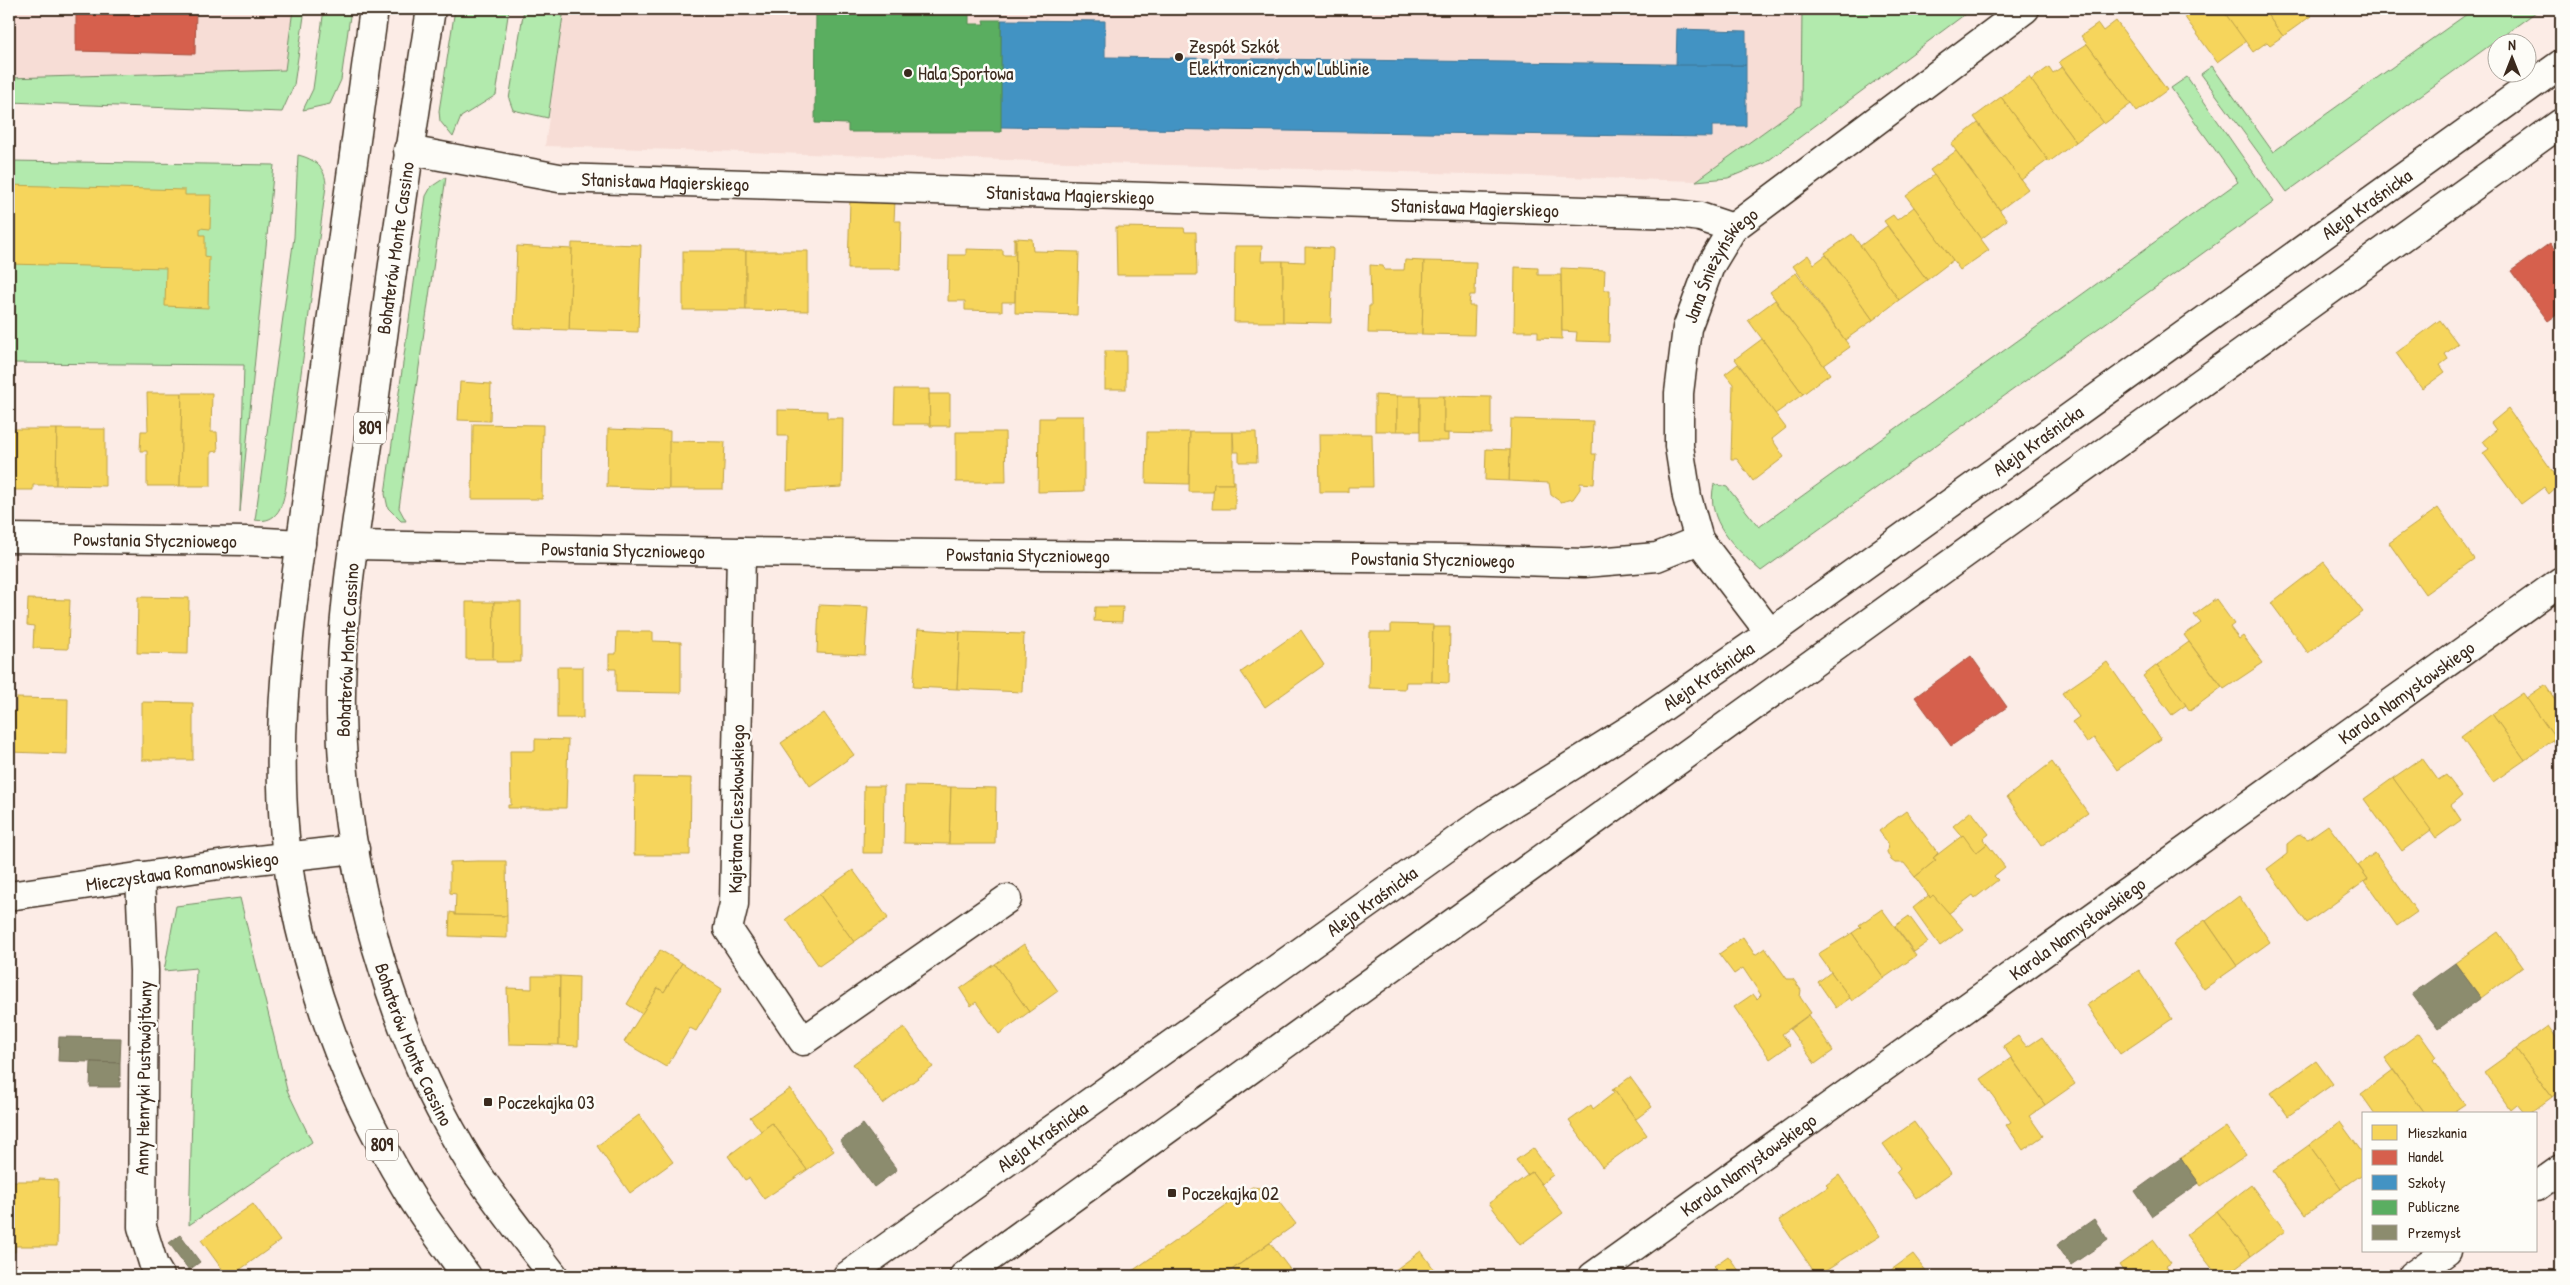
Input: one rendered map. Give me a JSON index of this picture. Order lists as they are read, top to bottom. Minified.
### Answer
{"streets":{"main road":["Stanisława Magierskiego","Aleja Kraśnicka","Bohaterów Monte Cassino","Jana Śnieżyńskiego","809","Powstania Styczniowego","Karola Namysłowskiego","Kajetana Cieszkowskiego","Mieczysława Romanowskiego","Anny Henryki Pustowójtówny"]},"crossings":[["Stanisława Magierskiego","Bohaterów Monte Cassino"],["Stanisława Magierskiego","Jana Śnieżyńskiego"],["Aleja Kraśnicka","Jana Śnieżyńskiego"],["Bohaterów Monte Cassino","Powstania Styczniowego"],["Bohaterów Monte Cassino","Mieczysława Romanowskiego"],["Jana Śnieżyńskiego","Powstania Styczniowego"],["809","Powstania Styczniowego"],["809","Mieczysława Romanowskiego"],["Powstania Styczniowego","Kajetana Cieszkowskiego"],["Mieczysława Romanowskiego","Anny Henryki Pustowójtówny"]],"places":{"other":["Zespół Szkół Elektronicznych w Lublinie","Hala Sportowa"],"transit":["Poczekajka 03","Poczekajka 02"]},"legend":["Mieszkania","Handel","Szkoły","Publiczne","Przemysł"],"north":"top"}
